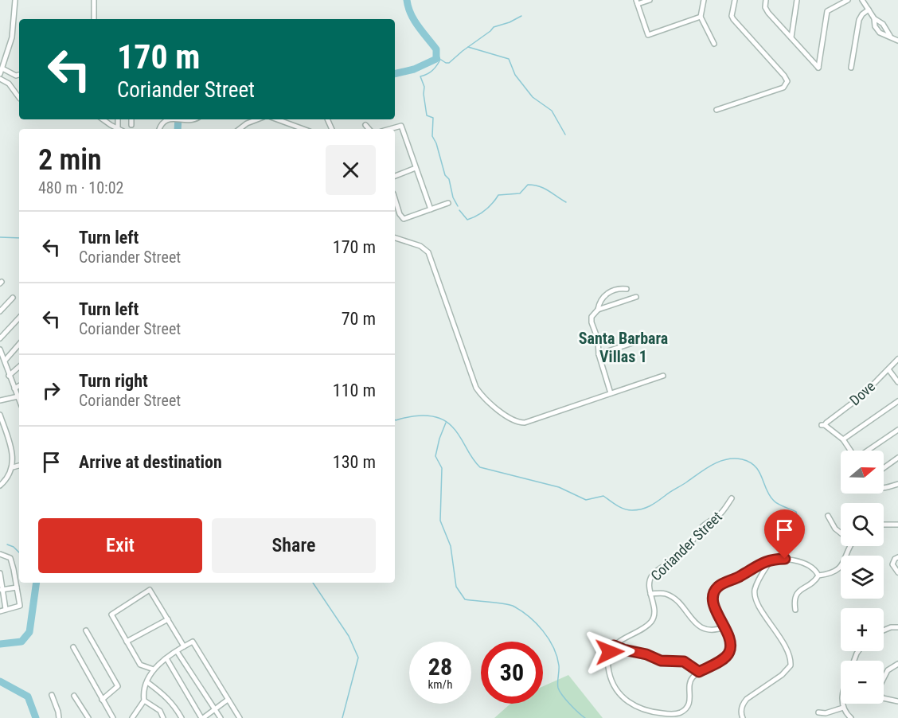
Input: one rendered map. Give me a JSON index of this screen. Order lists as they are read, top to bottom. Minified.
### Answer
{"streets":{"street":["Dove","Coriander Street"]},"districts":["Santa Barbara Villas 1"],"north":"right","page":{"turn":["170 m","Coriander Street"],"heading":["2 min","480 m · 10:02"],"list":[{"name":"Turn left","note":"Coriander Street","value":"170 m"},{"name":"Turn left","note":"Coriander Street","value":"70 m"},{"name":"Turn right","note":"Coriander Street","value":"110 m"},{"name":"Arrive at destination","value":"130 m"}],"map_buttons":["+","−"],"buttons":["Exit","Share"],"speed":"28 km/h","limit":"30"}}
